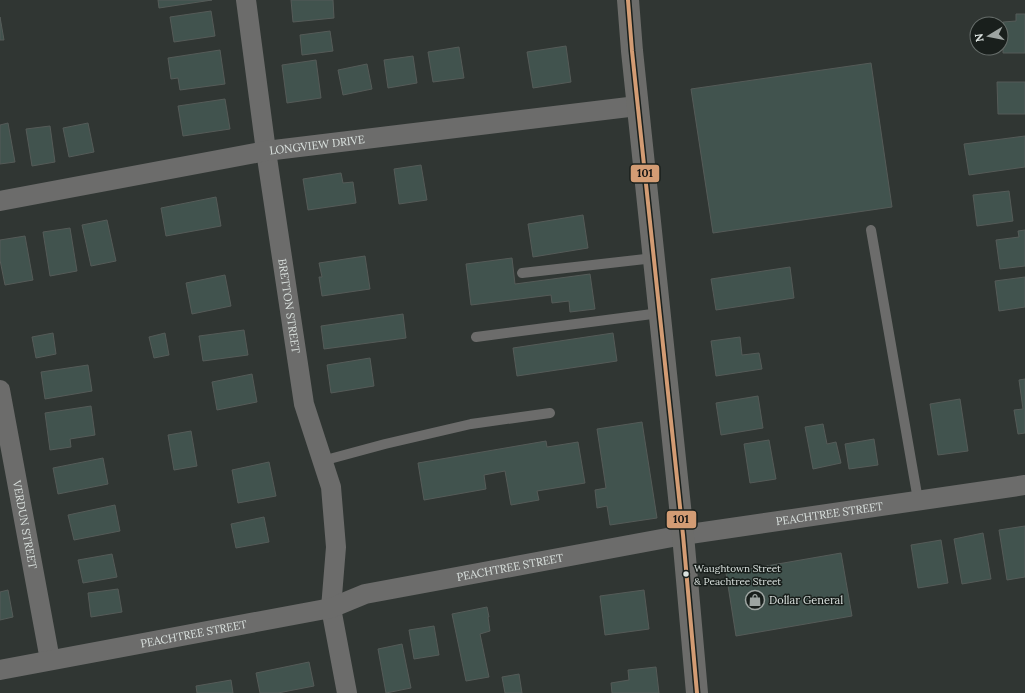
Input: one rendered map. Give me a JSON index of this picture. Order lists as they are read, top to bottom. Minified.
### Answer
{"streets":{"street":["LONGVIEW DRIVE","BRETTON STREET","PEACHTREE STREET","VERDUN STREET"]},"crossings":[["LONGVIEW DRIVE","BRETTON STREET"],["BRETTON STREET","PEACHTREE STREET"],["PEACHTREE STREET","VERDUN STREET"]],"places":{"other":["Waughtown Street & Peachtree Street"],"shop":["Dollar General"]},"lines":["transit line 101"],"north":"left"}
